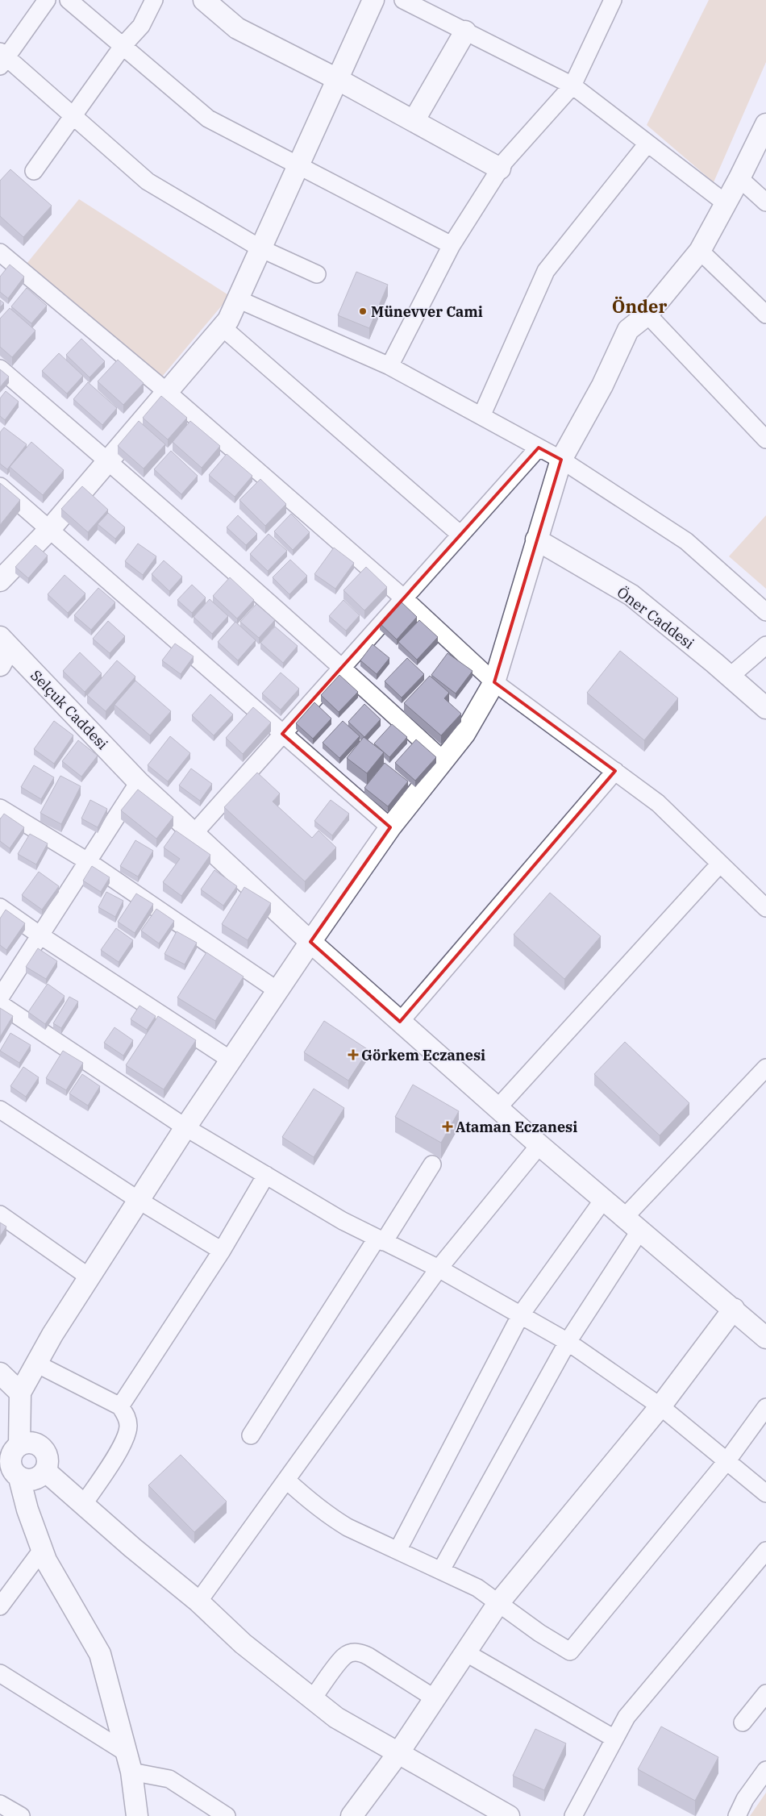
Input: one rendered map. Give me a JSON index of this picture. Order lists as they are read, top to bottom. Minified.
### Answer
{"streets":{"street":["Öner Caddesi","Selçuk Caddesi"]},"districts":["Önder"],"places":{"other":["Münevver Cami"],"health":["Görkem Eczanesi","Ataman Eczanesi"]}}
